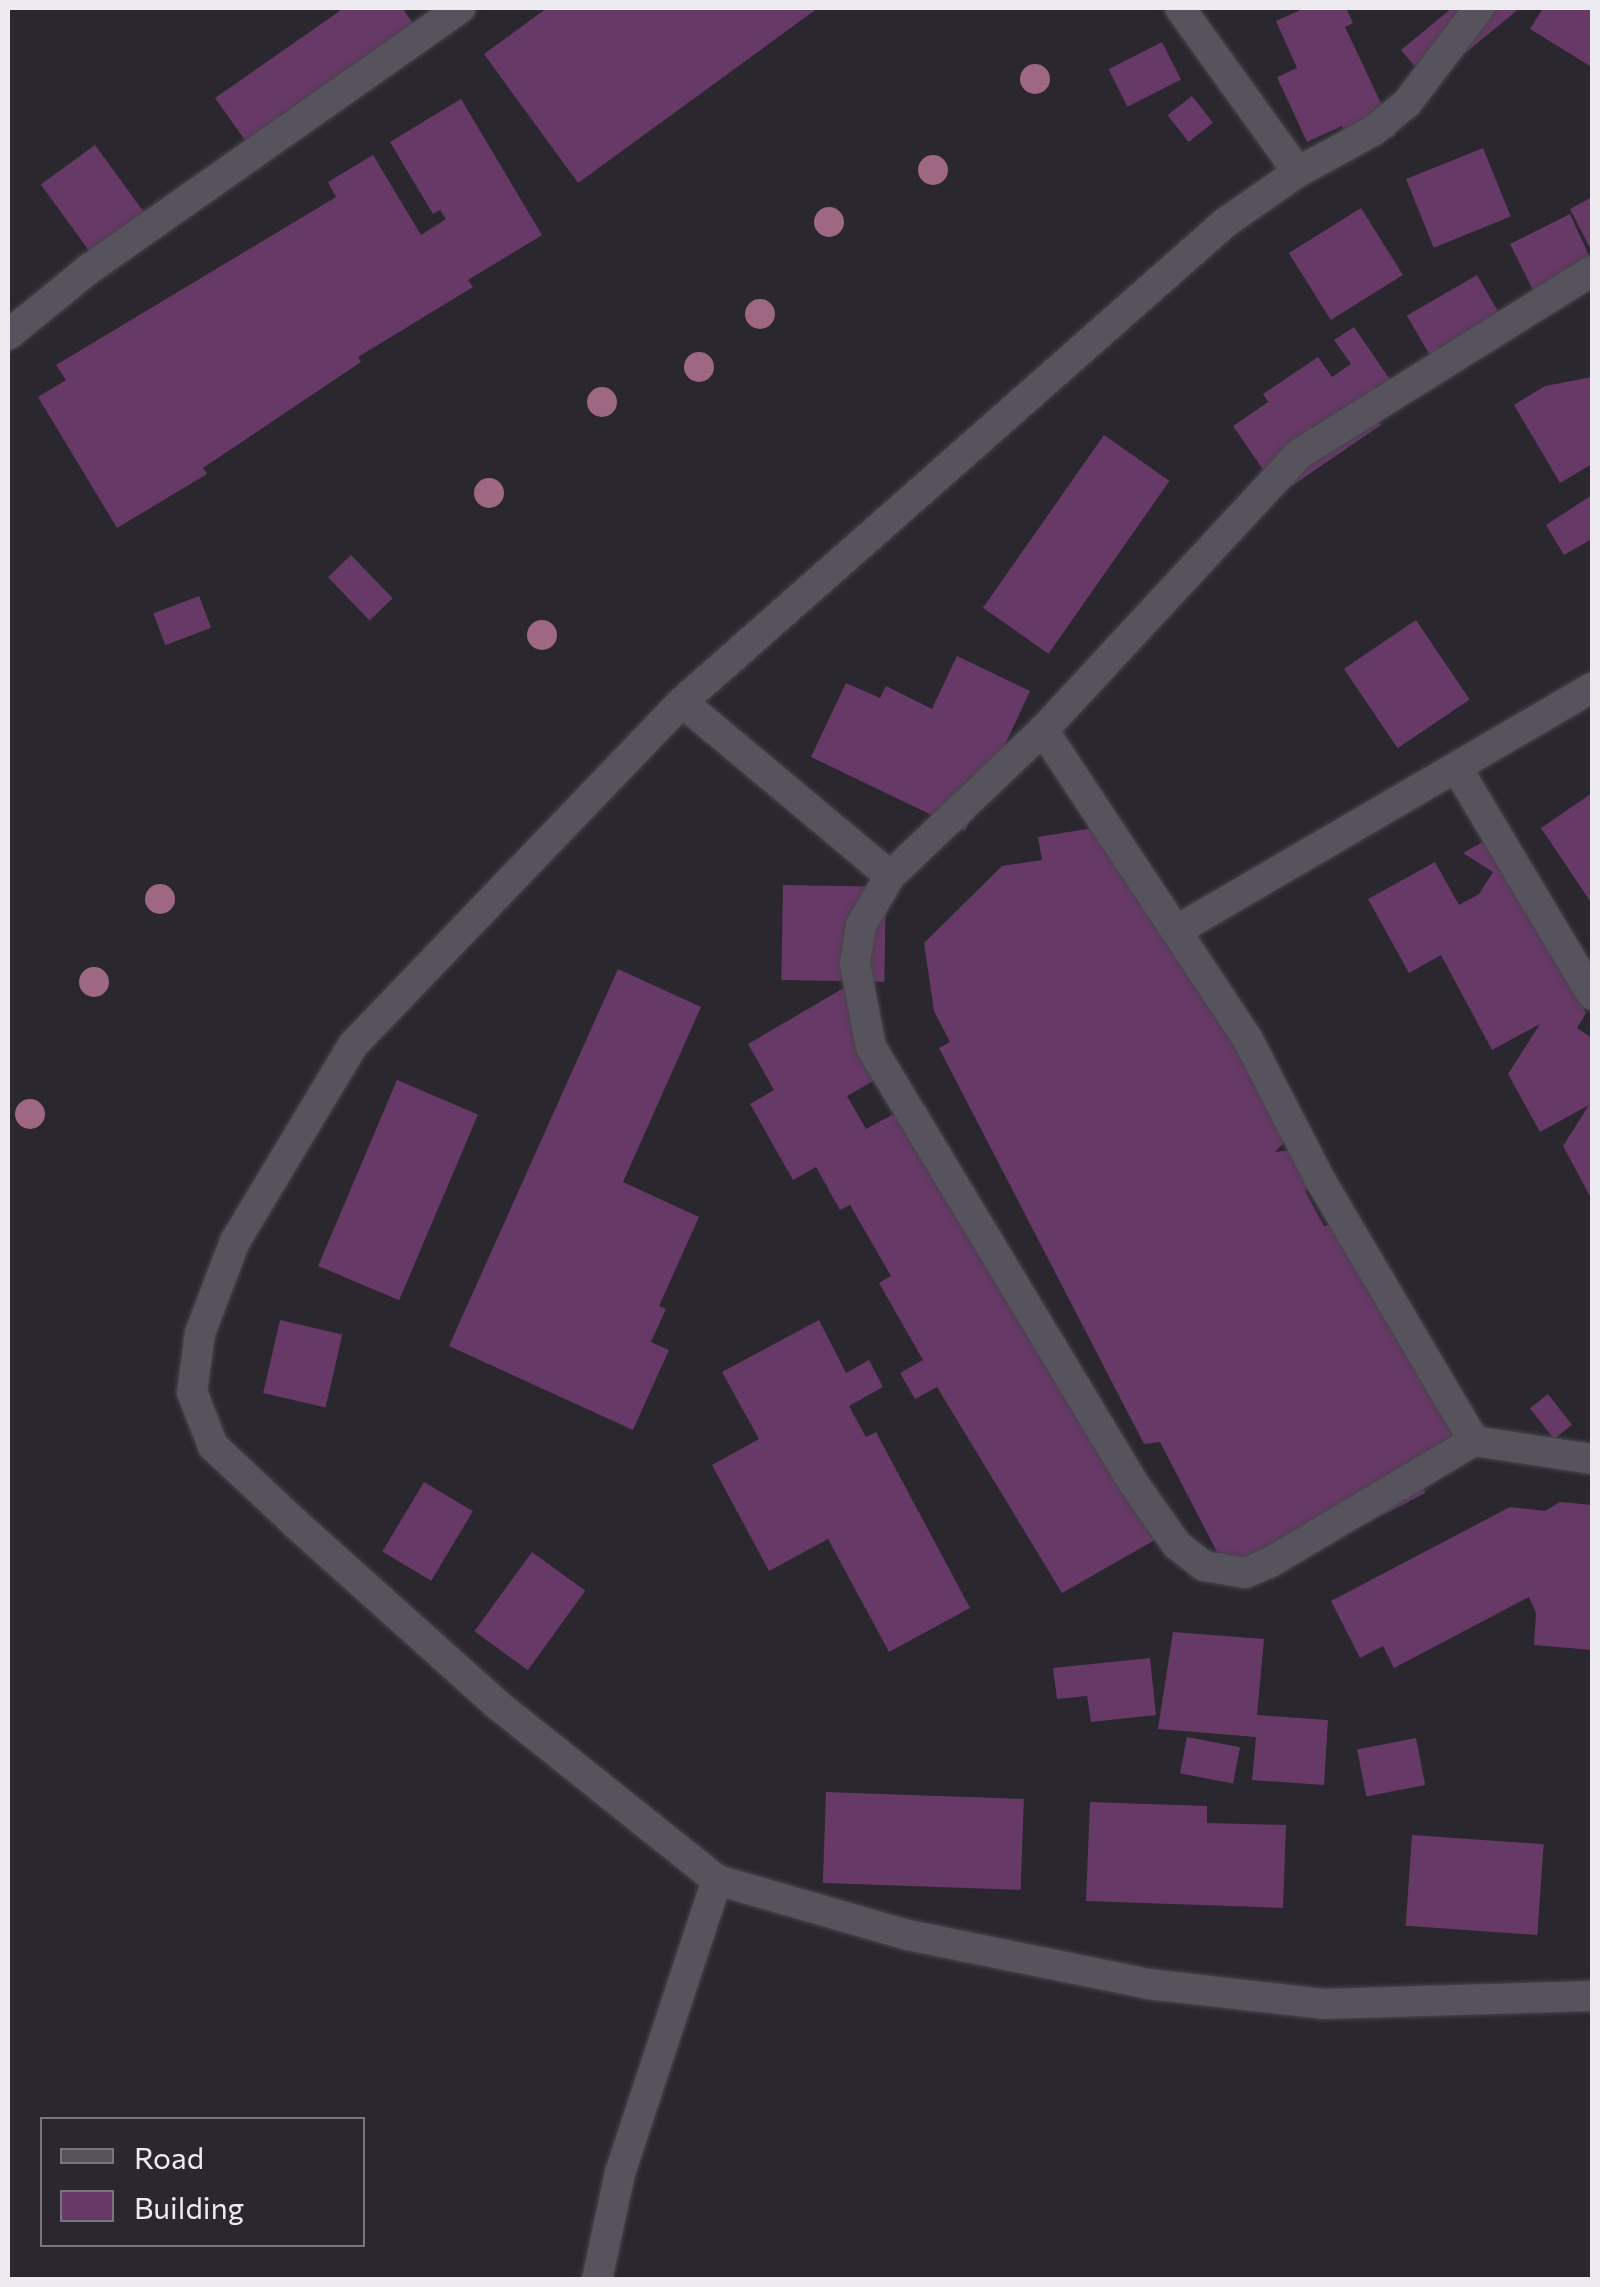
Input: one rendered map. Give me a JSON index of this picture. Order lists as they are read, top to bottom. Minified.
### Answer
{"legend":["Road","Building"]}
